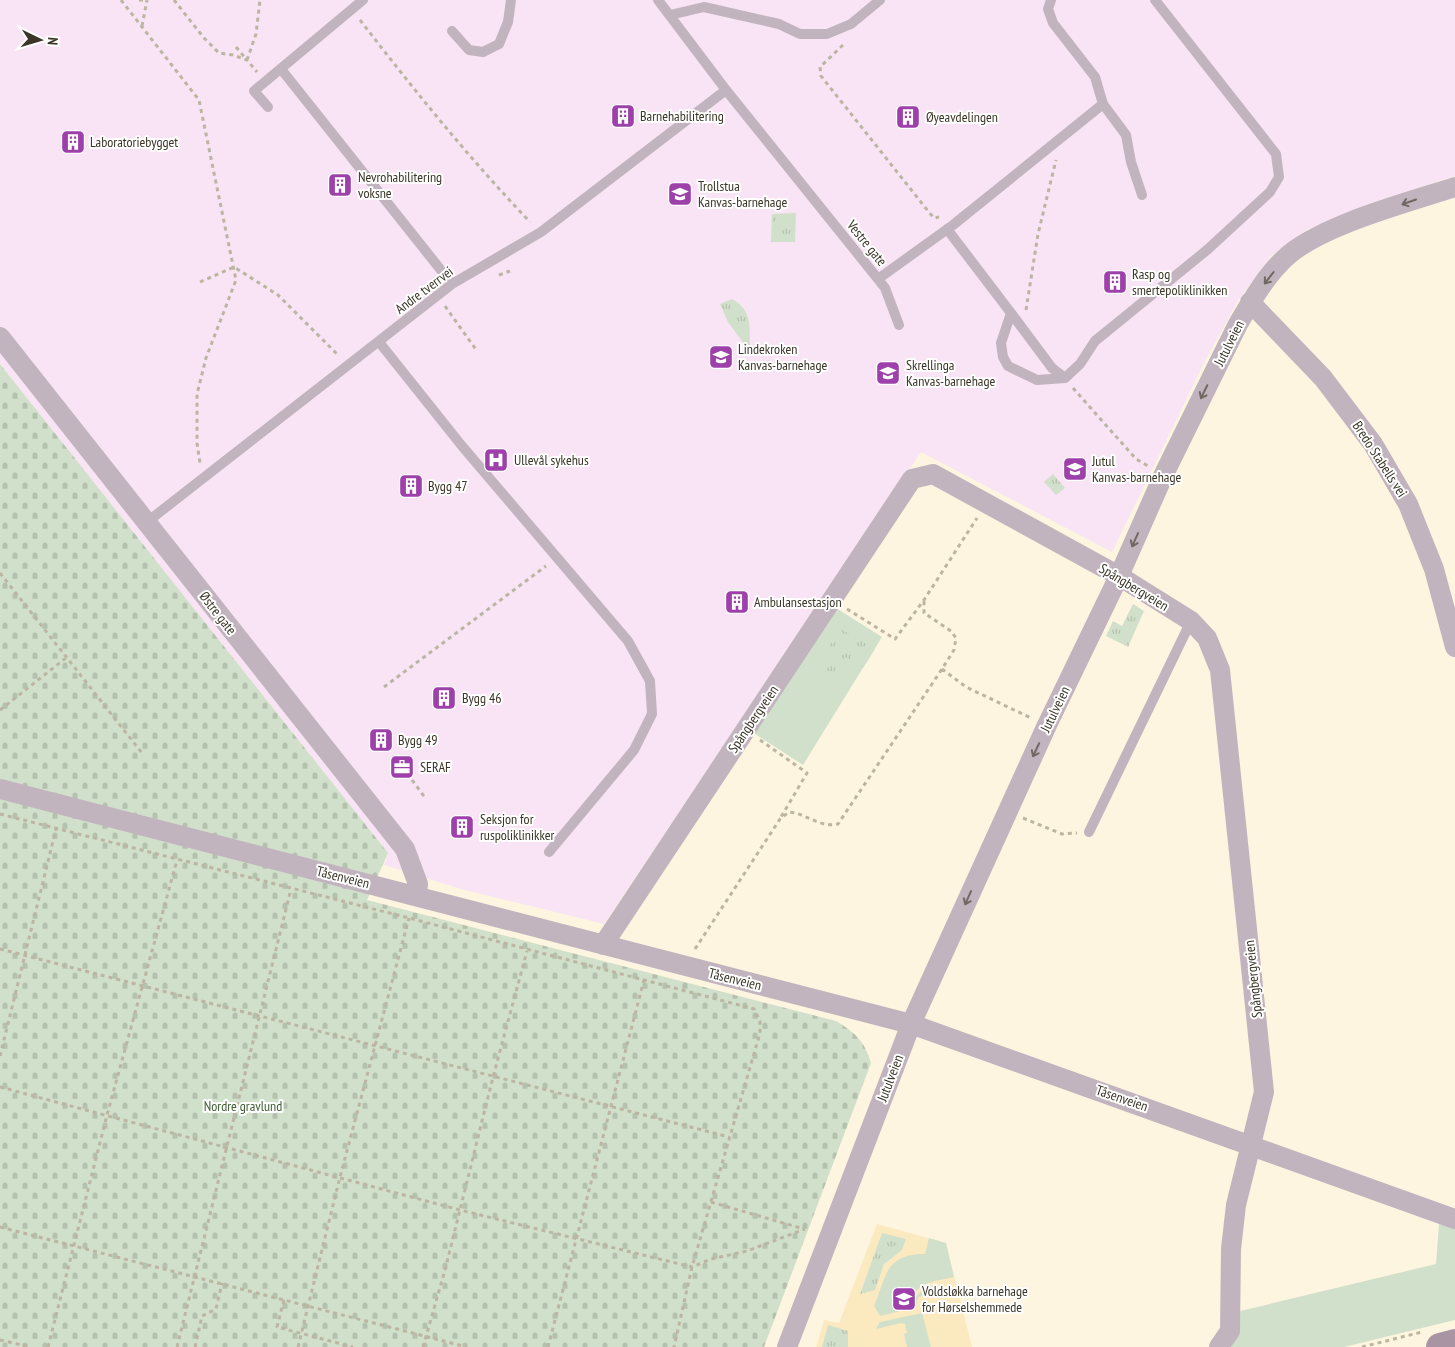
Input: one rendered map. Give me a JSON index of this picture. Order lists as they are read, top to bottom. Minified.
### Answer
{"streets":{"street":["Jutulveien","Bredo Stabells vei","Spångbergveien","Østre gate","Tåsenveien"],"lane":["Vestre gate","Andre tverrvei"]},"crossings":[["Vestre gate","Andre tverrvei"],["Andre tverrvei","Østre gate"],["Jutulveien","Bredo Stabells vei"],["Jutulveien","Spångbergveien"],["Jutulveien","Tåsenveien"],["Spångbergveien","Tåsenveien"],["Østre gate","Tåsenveien"]],"one_way":["Jutulveien"],"parks":["Nordre gravlund"],"places":{"building":["Barnehabilitering","Øyeavdelingen","Laboratoriebygget","Nevrohabilitering voksne","Rasp og smertepoliklinikken","Bygg 47","Ambulansestasjon","Bygg 46","Bygg 49","Seksjon for ruspoliklinikker"],"school or university":["Trollstua Kanvas-barnehage","Lindekroken Kanvas-barnehage","Skrellinga Kanvas-barnehage","Jutul Kanvas-barnehage","Voldsløkka barnehage for Hørselshemmede"],"hospital":["Ullevål sykehus"],"office":["SERAF"]},"north":"right"}
